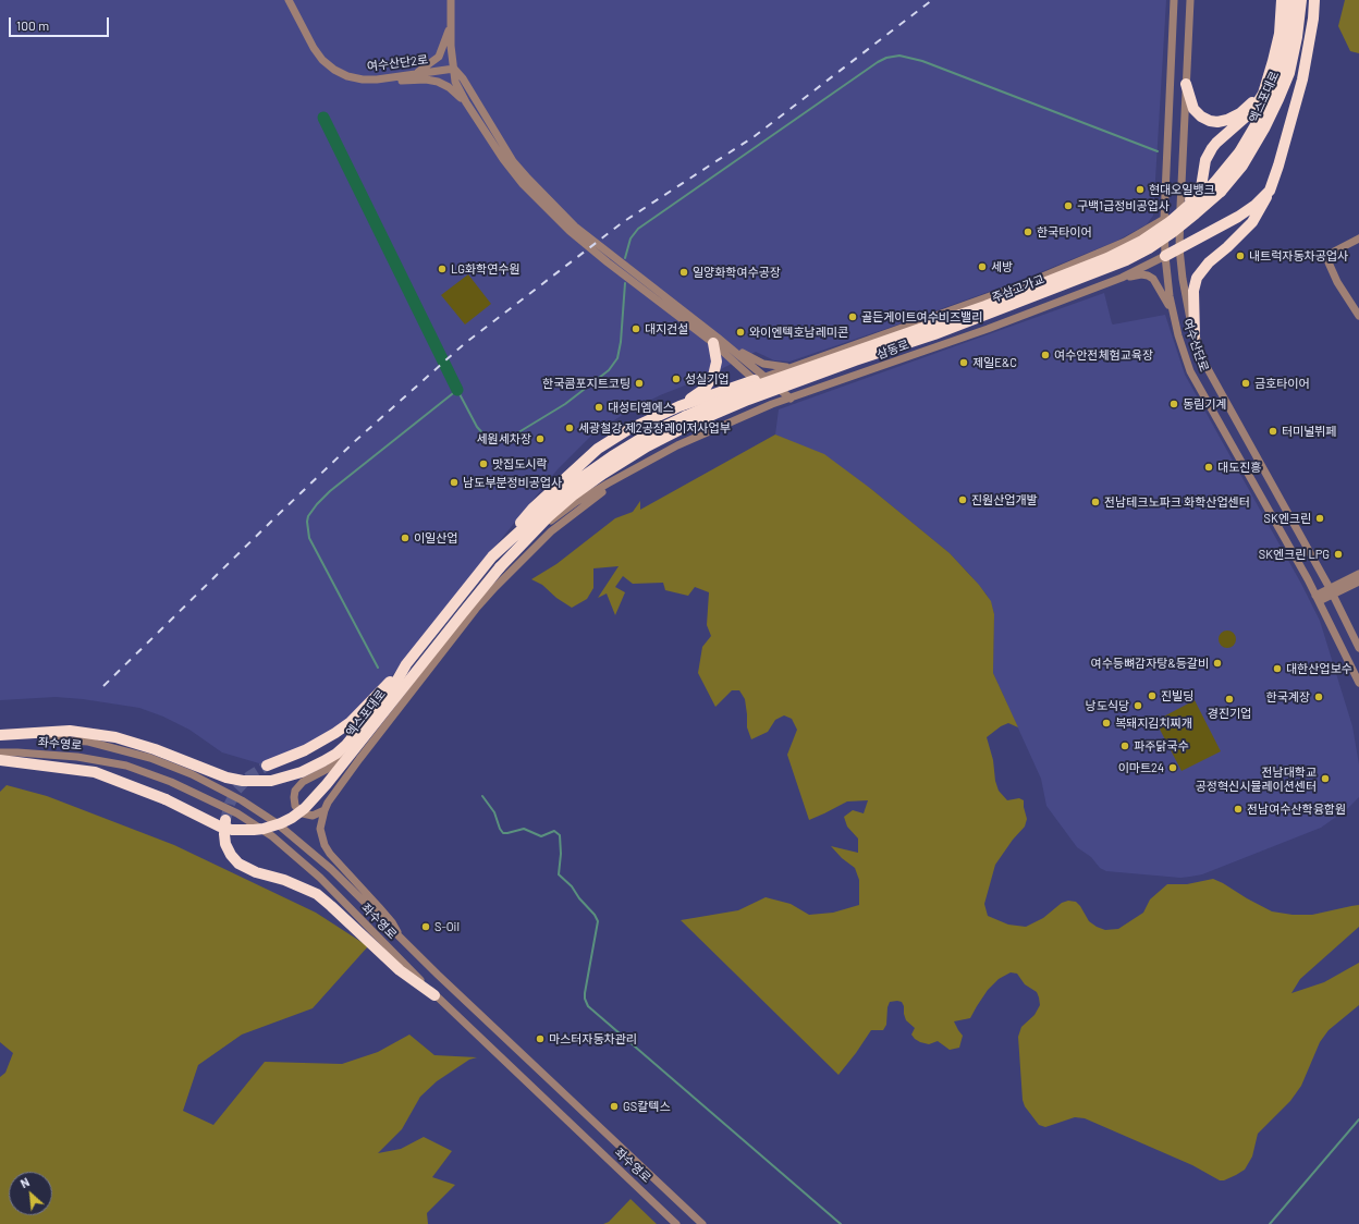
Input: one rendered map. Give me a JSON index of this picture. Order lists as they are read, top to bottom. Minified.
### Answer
{"streets":{"highway":["엑스포대로","주삼고가교"],"street":["여수산단2로","여수산단로","삼동로","좌수영로"]},"crossings":[["엑스포대로","주삼고가교"],["엑스포대로","좌수영로"],["여수산단로","삼동로"]],"places":["현대오일뱅크","구백1급정비공업사","한국타이어","내트럭자동차공업사","세방","LG화학연수원","일양화학여수공장","골든게이트여수비즈밸리","대지건설","와이엔텍호남레미콘","여수안전체험교육장","제일E&C","성실기업","한국콤포지트코팅","금호타이어","동림기계","대성티엠에스","세광철강 제2공장레이저사업부","터미널뷔페","세원세차장","맛집도시락","대도진흥","남도부분정비공업사","진원산업개발","전남테크노파크 화학산업센터","SK엔크린","이일산업","SK엔크린 LPG","여수등뼈감자탕&등갈비","대한산업보수","진빌딩","한국계장","경진기업","낭도식당","복돼지김치찌개","파주닭국수","이마트24","전남대학교 공정혁신시뮬레이션센터","전남여수산학융합원","S-Oil","마스터자동차관리","GS칼텍스"],"scale_bar":"100 m","north":"top left"}
